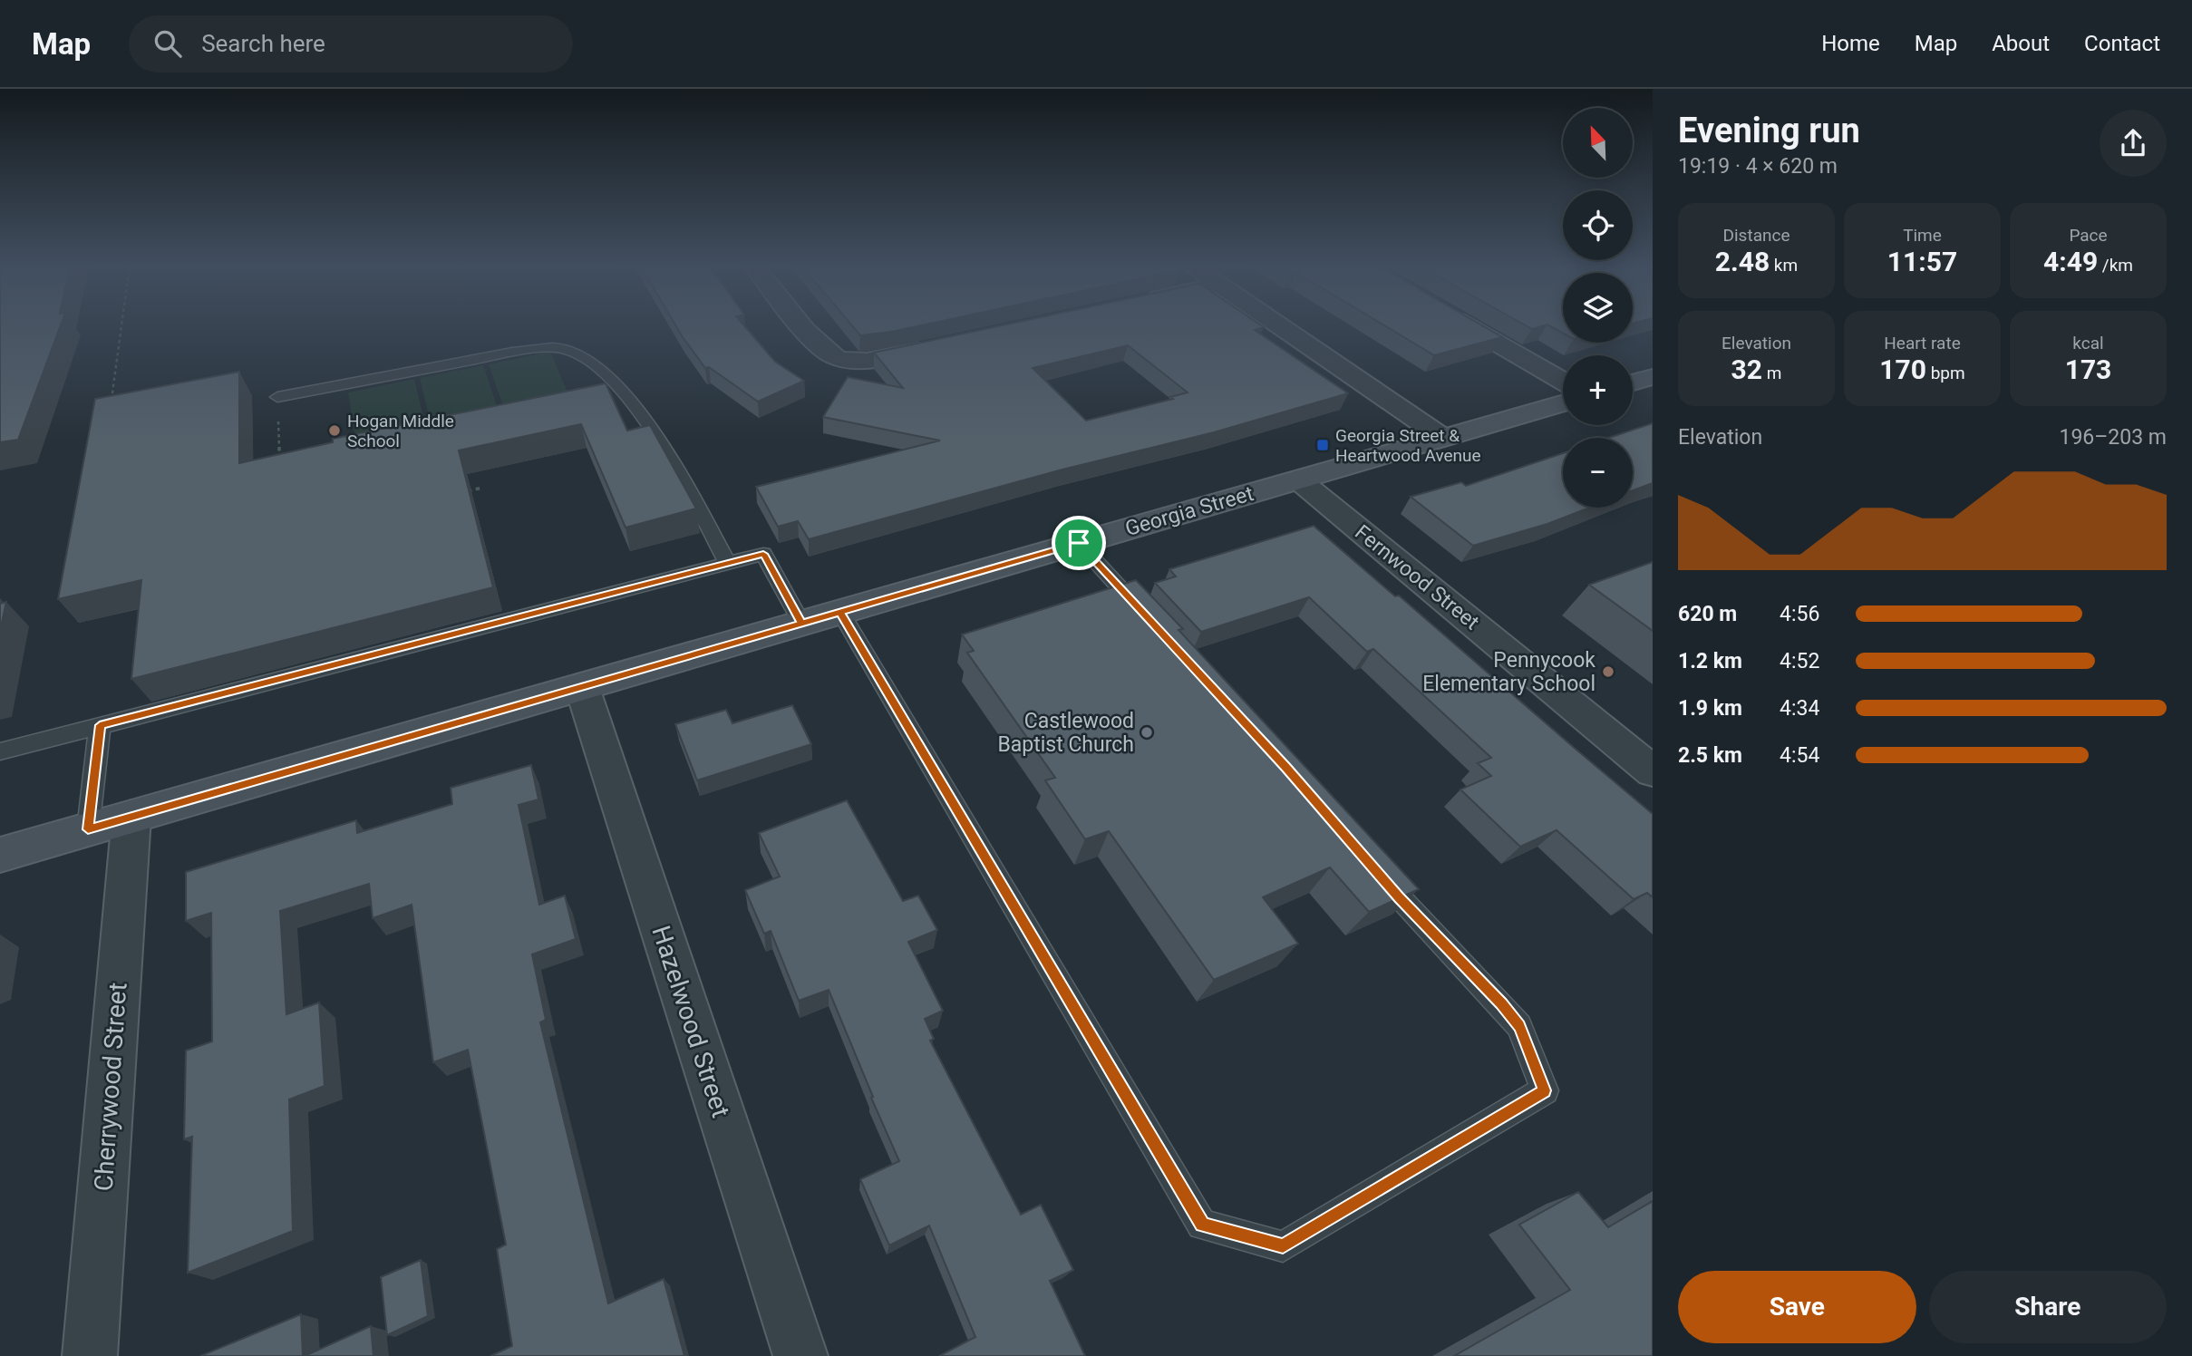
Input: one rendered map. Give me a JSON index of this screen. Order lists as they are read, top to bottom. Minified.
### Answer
{"streets":{"main road":["Georgia Street"],"street":["Fernwood Street","Hazelwood Street","Cherrywood Street"]},"crossings":[["Georgia Street","Fernwood Street"],["Georgia Street","Hazelwood Street"],["Georgia Street","Cherrywood Street"]],"places":{"other":["Hogan Middle School","Pennycook Elementary School","Castlewood Baptist Church"],"transit":["Georgia Street & Heartwood Avenue"]},"north":"top left","page":{"header":"Map","search":"Search here","nav":["Home","Map","About","Contact"],"heading":["Evening run","19:19 · 4 × 620 m"],"map_buttons":["+","−"],"stats":[["Distance","2.48 km"],["Time","11:57"],["Pace","4:49 /km"],["Elevation","32 m"],["Heart rate","170 bpm"],["kcal","173"]],"chart":["Elevation","196–203 m"],"list":[{"name":"620 m","note":"4:56"},{"name":"1.2 km","note":"4:52"},{"name":"1.9 km","note":"4:34"},{"name":"2.5 km","note":"4:54"}],"buttons":["Save","Share"]}}
